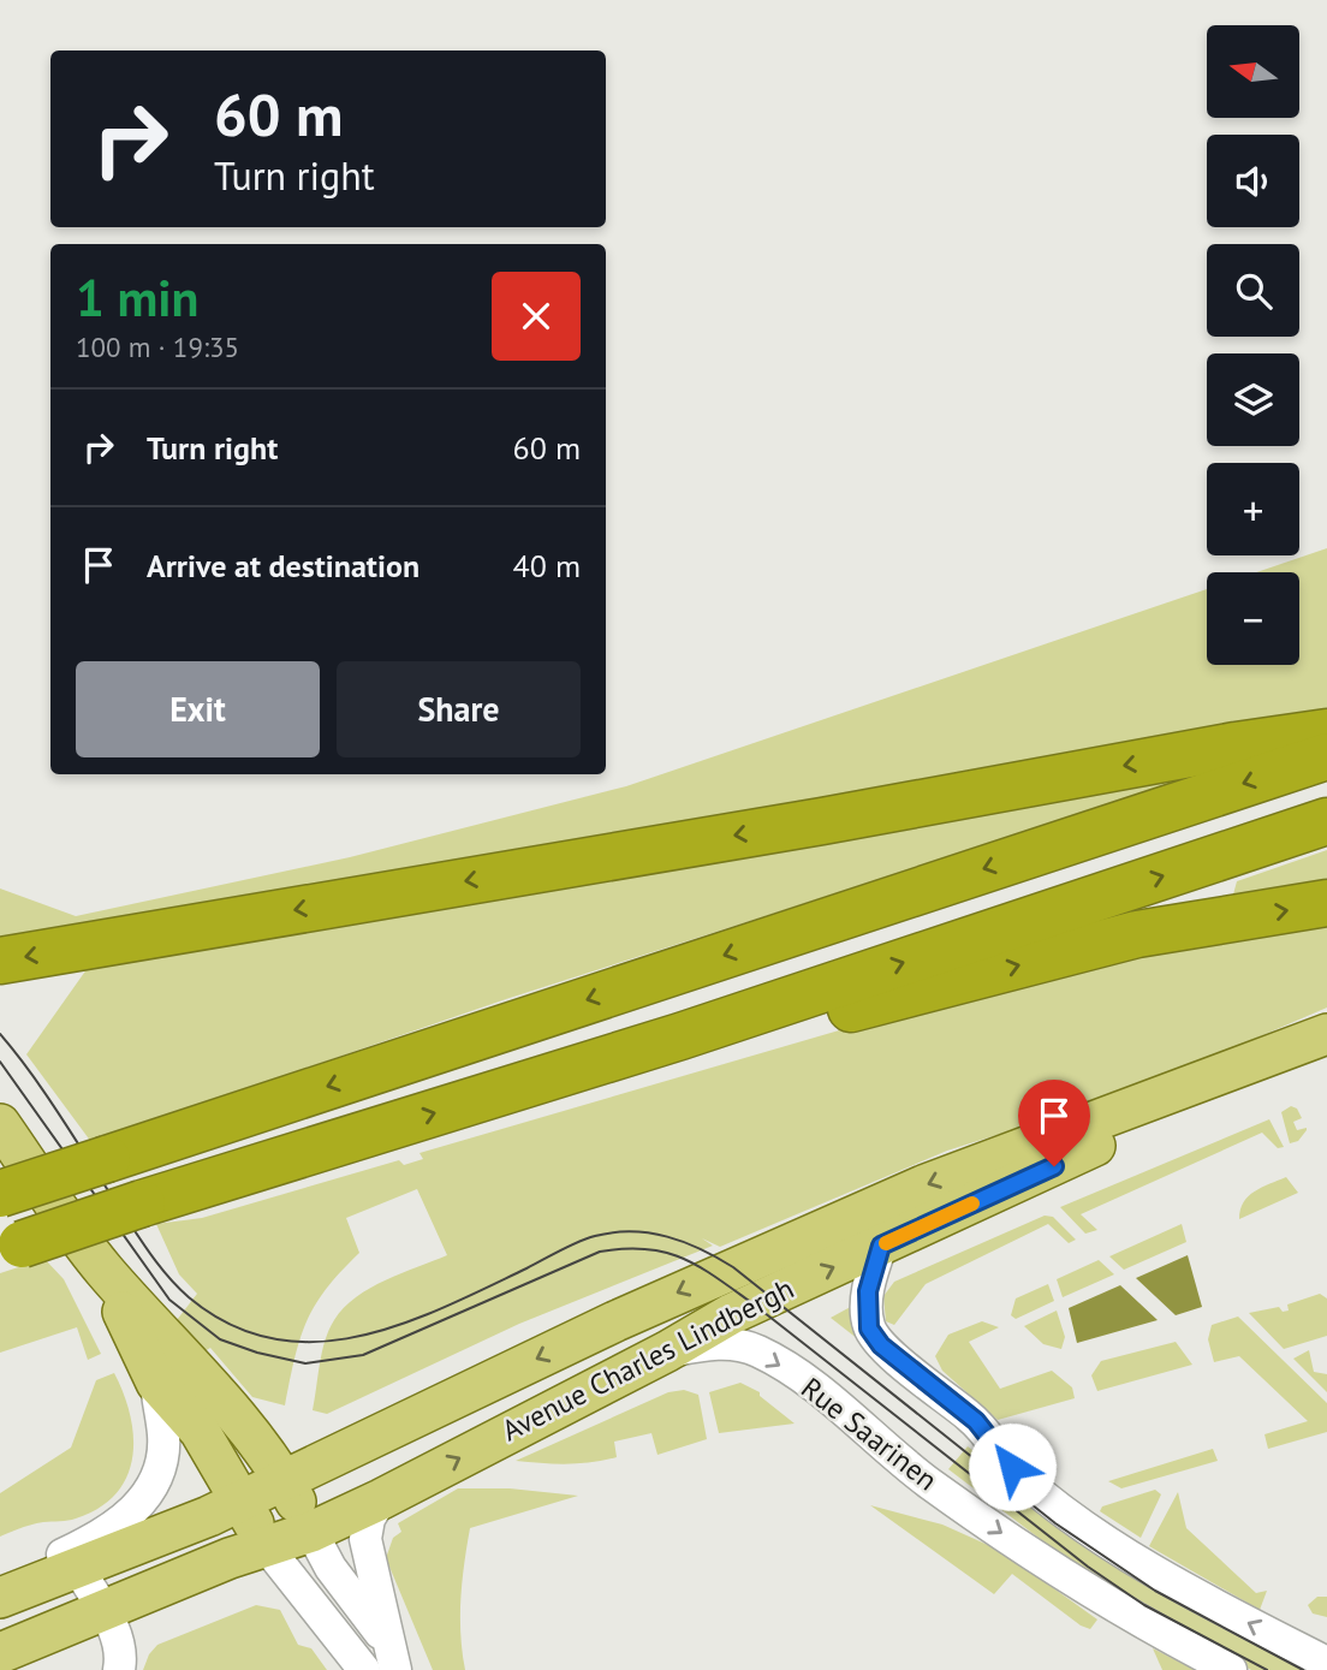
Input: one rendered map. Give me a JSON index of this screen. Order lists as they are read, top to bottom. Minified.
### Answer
{"streets":{"main road":["Avenue Charles Lindbergh"],"street":["Rue Saarinen"]},"crossings":[["Avenue Charles Lindbergh","Rue Saarinen"]],"north":"left","page":{"map_buttons":["+","−"],"turn":["60 m","Turn right"],"heading":["1 min","100 m · 19:35"],"list":[{"name":"Turn right","value":"60 m"},{"name":"Arrive at destination","value":"40 m"}],"buttons":["Exit","Share"]}}
